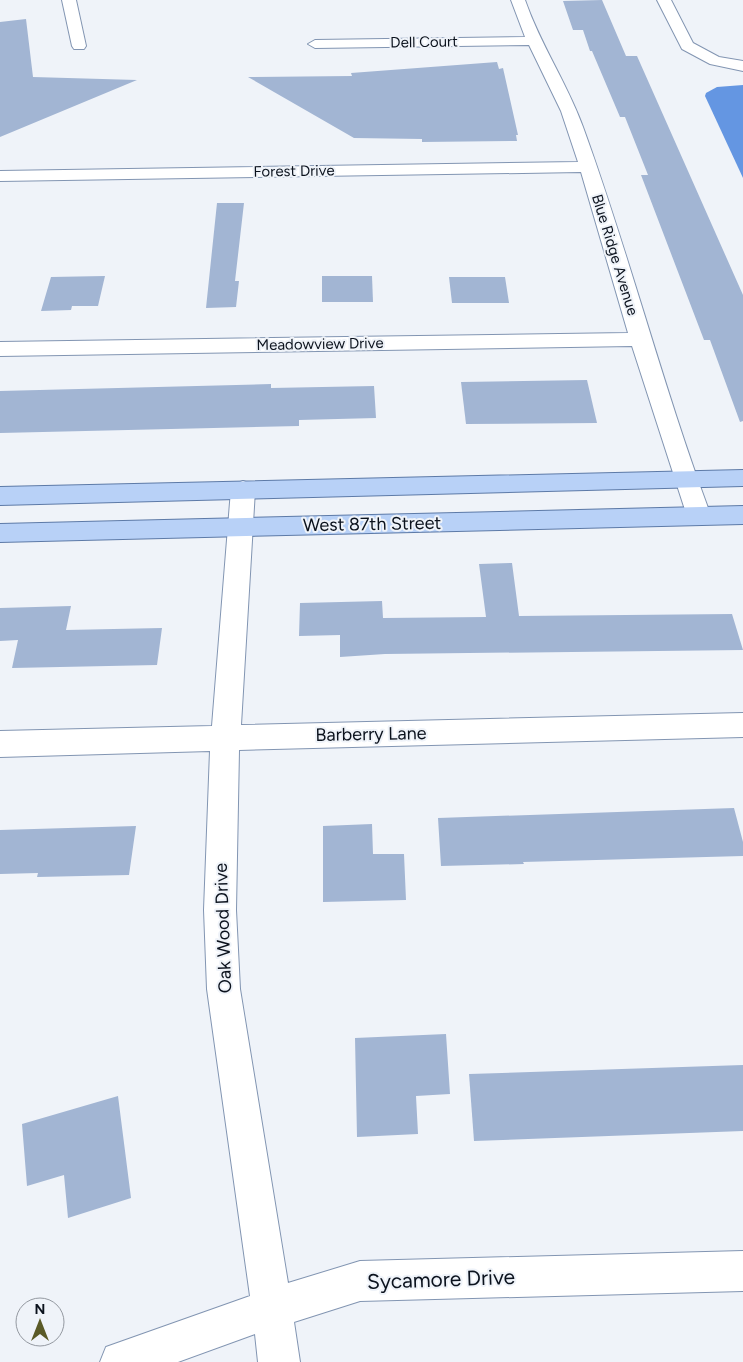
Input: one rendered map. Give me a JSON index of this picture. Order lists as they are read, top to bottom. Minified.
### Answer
{"streets":{"main road":["West 87th Street"],"street":["Dell Court","Forest Drive","Blue Ridge Avenue","Meadowview Drive","Barberry Lane","Oak Wood Drive","Sycamore Drive"]},"crossings":[["Dell Court","Blue Ridge Avenue"],["Forest Drive","Blue Ridge Avenue"],["Blue Ridge Avenue","Meadowview Drive"],["Blue Ridge Avenue","West 87th Street"],["West 87th Street","Oak Wood Drive"],["Barberry Lane","Oak Wood Drive"],["Oak Wood Drive","Sycamore Drive"]],"north":"top"}
